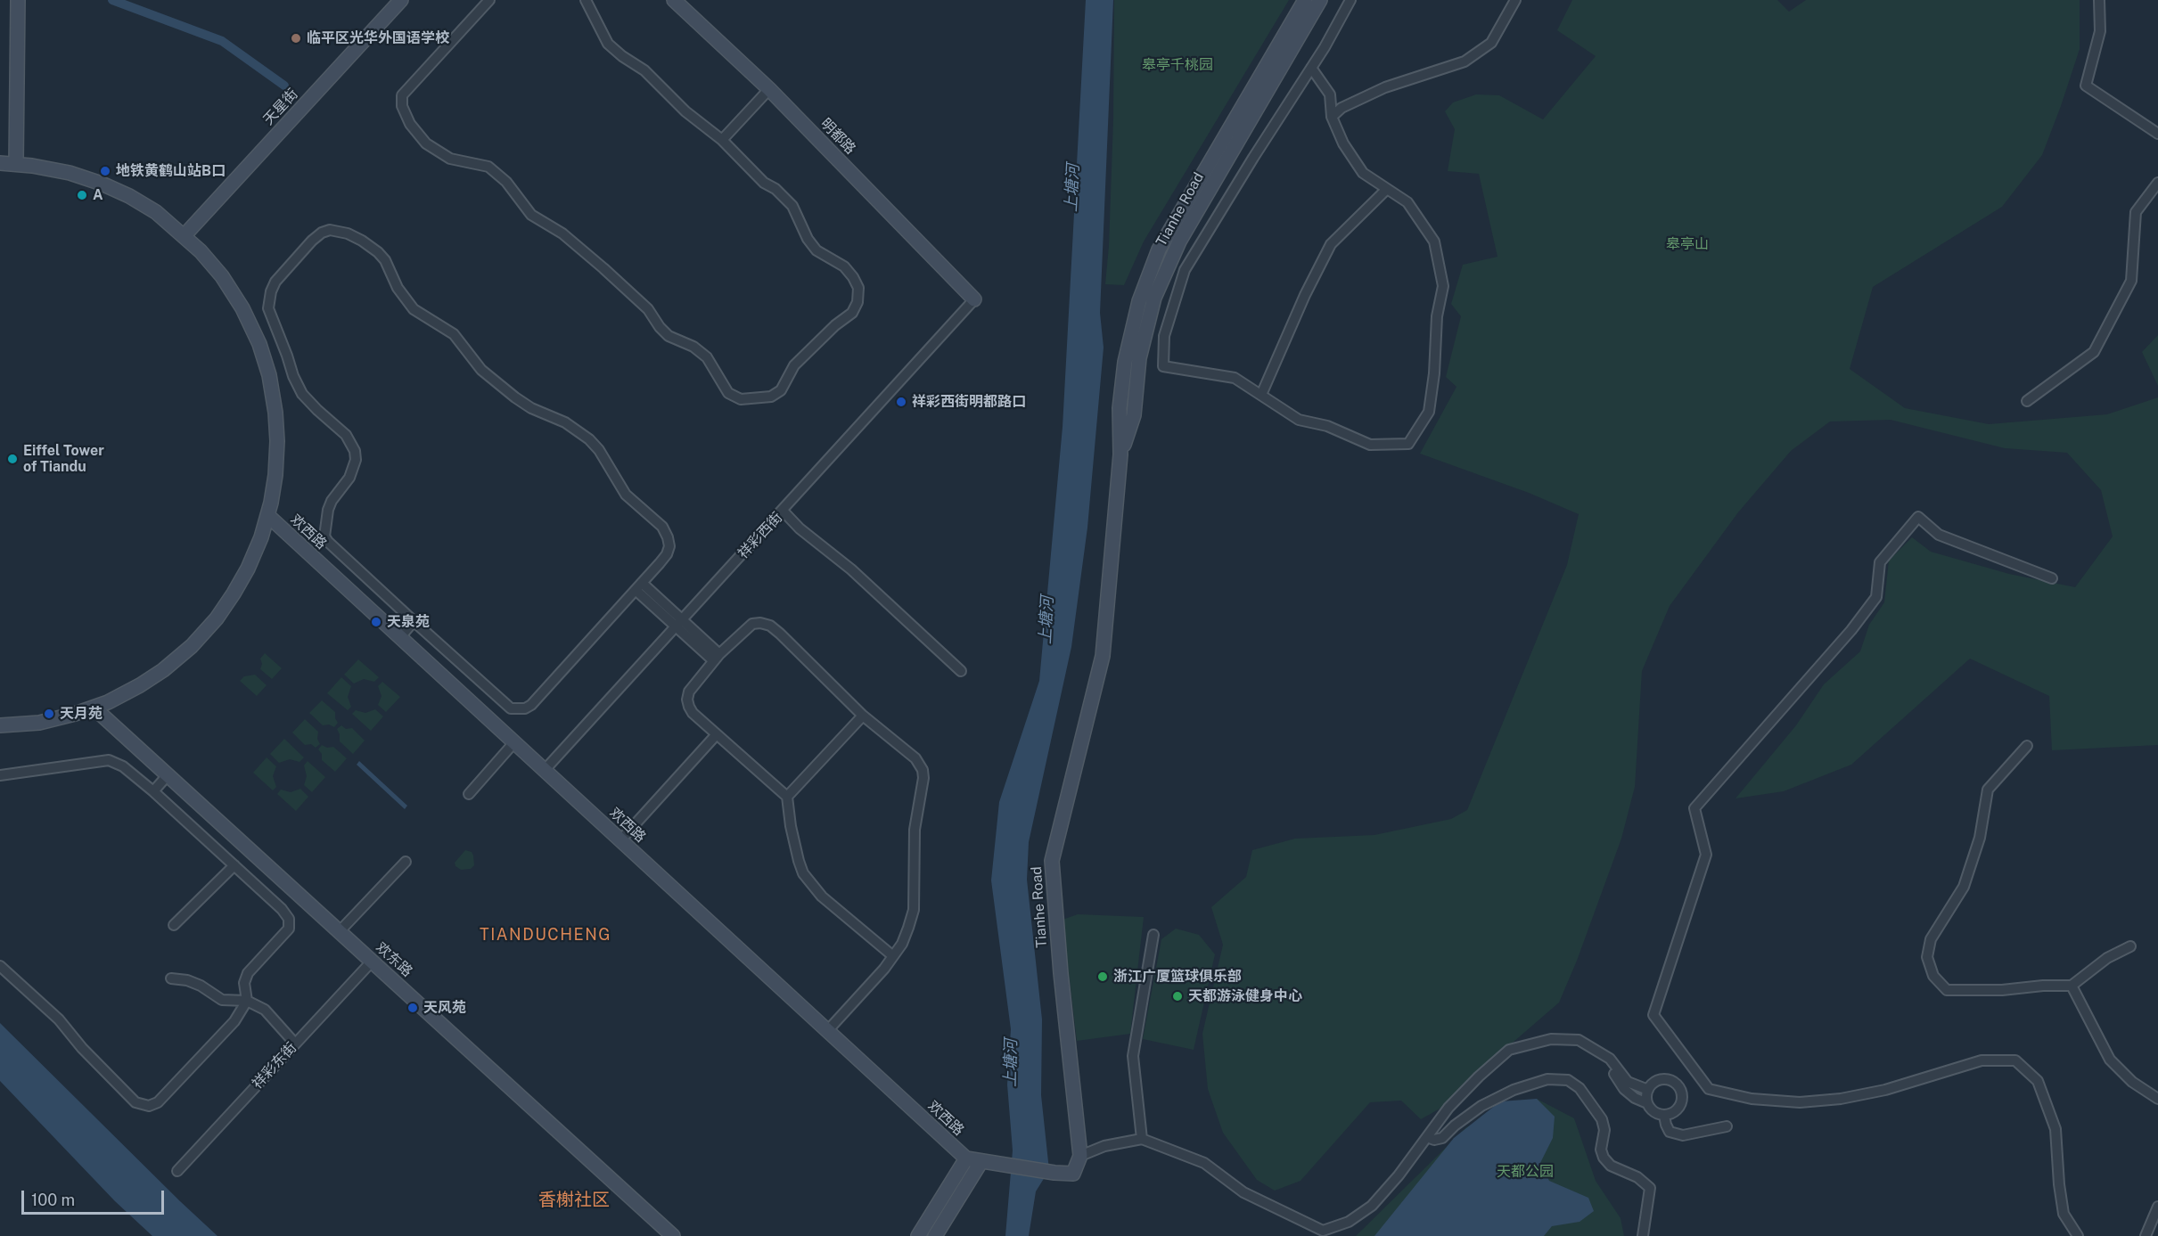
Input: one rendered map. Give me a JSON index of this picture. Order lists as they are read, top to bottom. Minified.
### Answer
{"streets":{"main road":["天星街","明都路","Tianhe Road","欢西路","欢东路"],"street":["祥彩西街","祥彩东街"]},"crossings":[["明都路","祥彩西街"],["欢西路","祥彩西街"],["欢东路","祥彩东街"]],"districts":["TIANDUCHENG","香榭社区"],"water":["上塘河"],"parks":["皋亭千桃园","皋亭山","天都公园"],"places":["临平区光华外国语学校","地铁黄鹤山站B口","A","祥彩西街明都路口","Eiffel Tower of Tiandu","天泉苑","天月苑","浙江广厦篮球俱乐部","天都游泳健身中心","天风苑"],"scale_bar":"100 m"}
